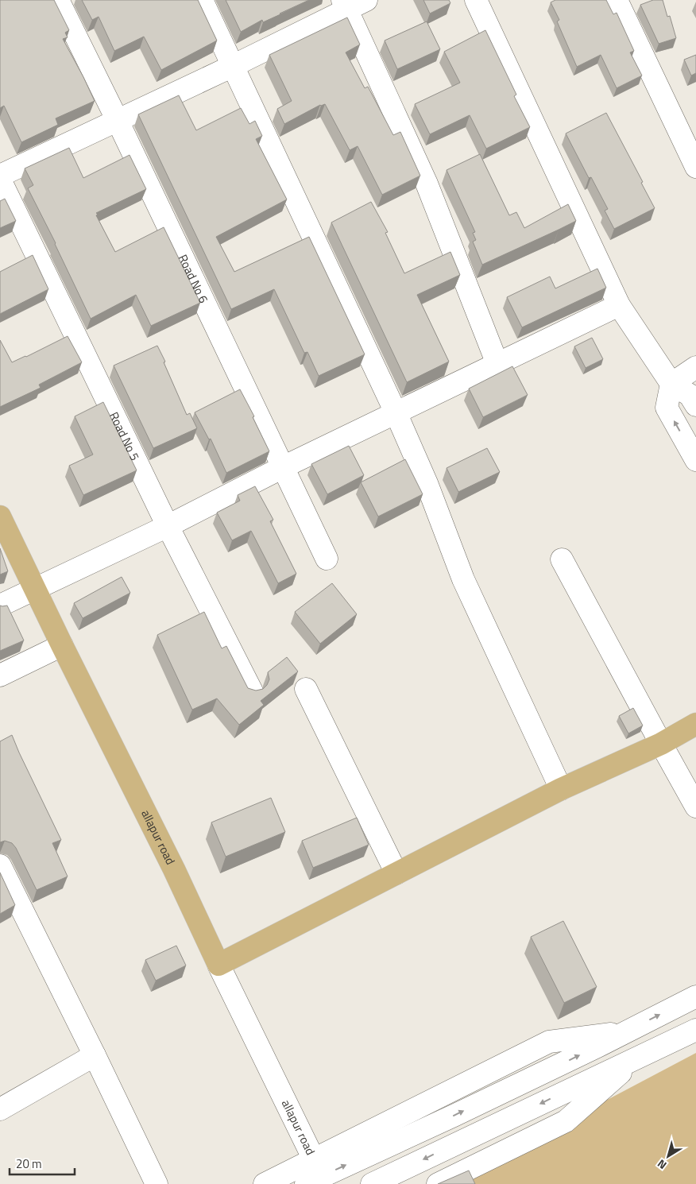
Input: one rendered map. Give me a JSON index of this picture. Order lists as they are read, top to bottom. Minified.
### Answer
{"streets":{"main road":["allapur road"],"street":["Road No 6","Road No 5"]},"scale_bar":"20 m","north":"bottom left"}
